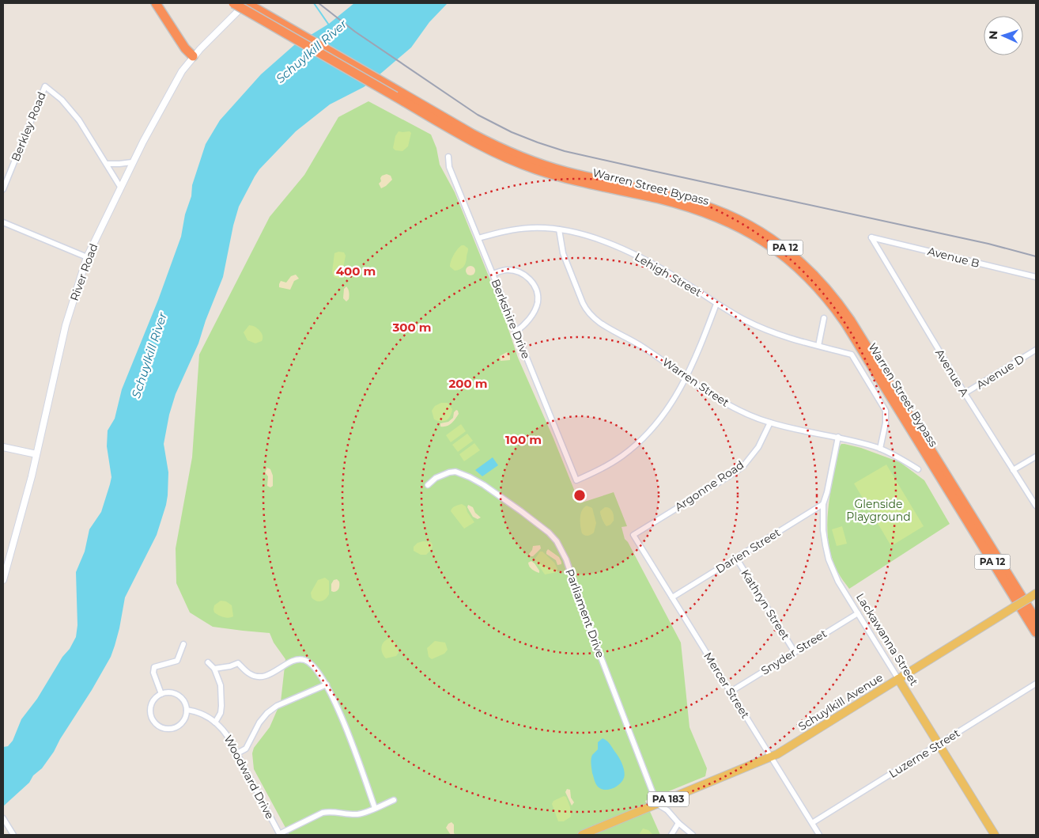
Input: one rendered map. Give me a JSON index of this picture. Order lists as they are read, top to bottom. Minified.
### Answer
{"streets":{"highway":["Warren Street Bypass","PA 12"],"main road":["Lackawanna Street","Schuylkill Avenue","PA 183"],"street":["Berkley Road","Avenue B","River Road","Lehigh Street","Berkshire Drive","Avenue D","Avenue A","Warren Street","Argonne Road","Darien Street","Kathryn Street","Parliament Drive","Snyder Street","Mercer Street","Luzerne Street","Woodward Drive"]},"crossings":[["Warren Street Bypass","River Road"],["Avenue B","Avenue A"],["Lehigh Street","Berkshire Drive"],["Lehigh Street","Warren Street"],["Berkshire Drive","Warren Street"],["Avenue D","Avenue A"],["Warren Street","Argonne Road"],["Warren Street","Lackawanna Street"],["Argonne Road","Mercer Street"],["Darien Street","Kathryn Street"],["Darien Street","Lackawanna Street"],["Darien Street","Mercer Street"],["Kathryn Street","Snyder Street"],["Parliament Drive","Schuylkill Avenue"],["Parliament Drive","PA 183"],["Lackawanna Street","Snyder Street"],["Lackawanna Street","Schuylkill Avenue"],["Lackawanna Street","Luzerne Street"],["Snyder Street","Mercer Street"],["Mercer Street","Schuylkill Avenue"],["Mercer Street","Luzerne Street"],["Schuylkill Avenue","PA 183"]],"water":["Schuylkill River"],"parks":["Glenside Playground"],"north":"left","rings":["400 m","300 m","200 m","100 m"]}
